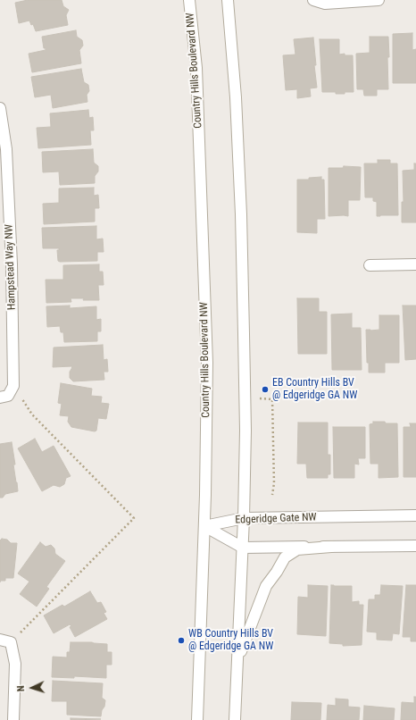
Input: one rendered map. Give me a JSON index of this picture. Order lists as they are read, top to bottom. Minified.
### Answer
{"streets":{"main road":["Country Hills Boulevard NW","Hampstead Way NW","Edgeridge Gate NW"]},"crossings":[["Country Hills Boulevard NW","Edgeridge Gate NW"]],"places":["EB Country Hills BV @ Edgeridge GA NW","WB Country Hills BV @ Edgeridge GA NW"],"north":"left"}
